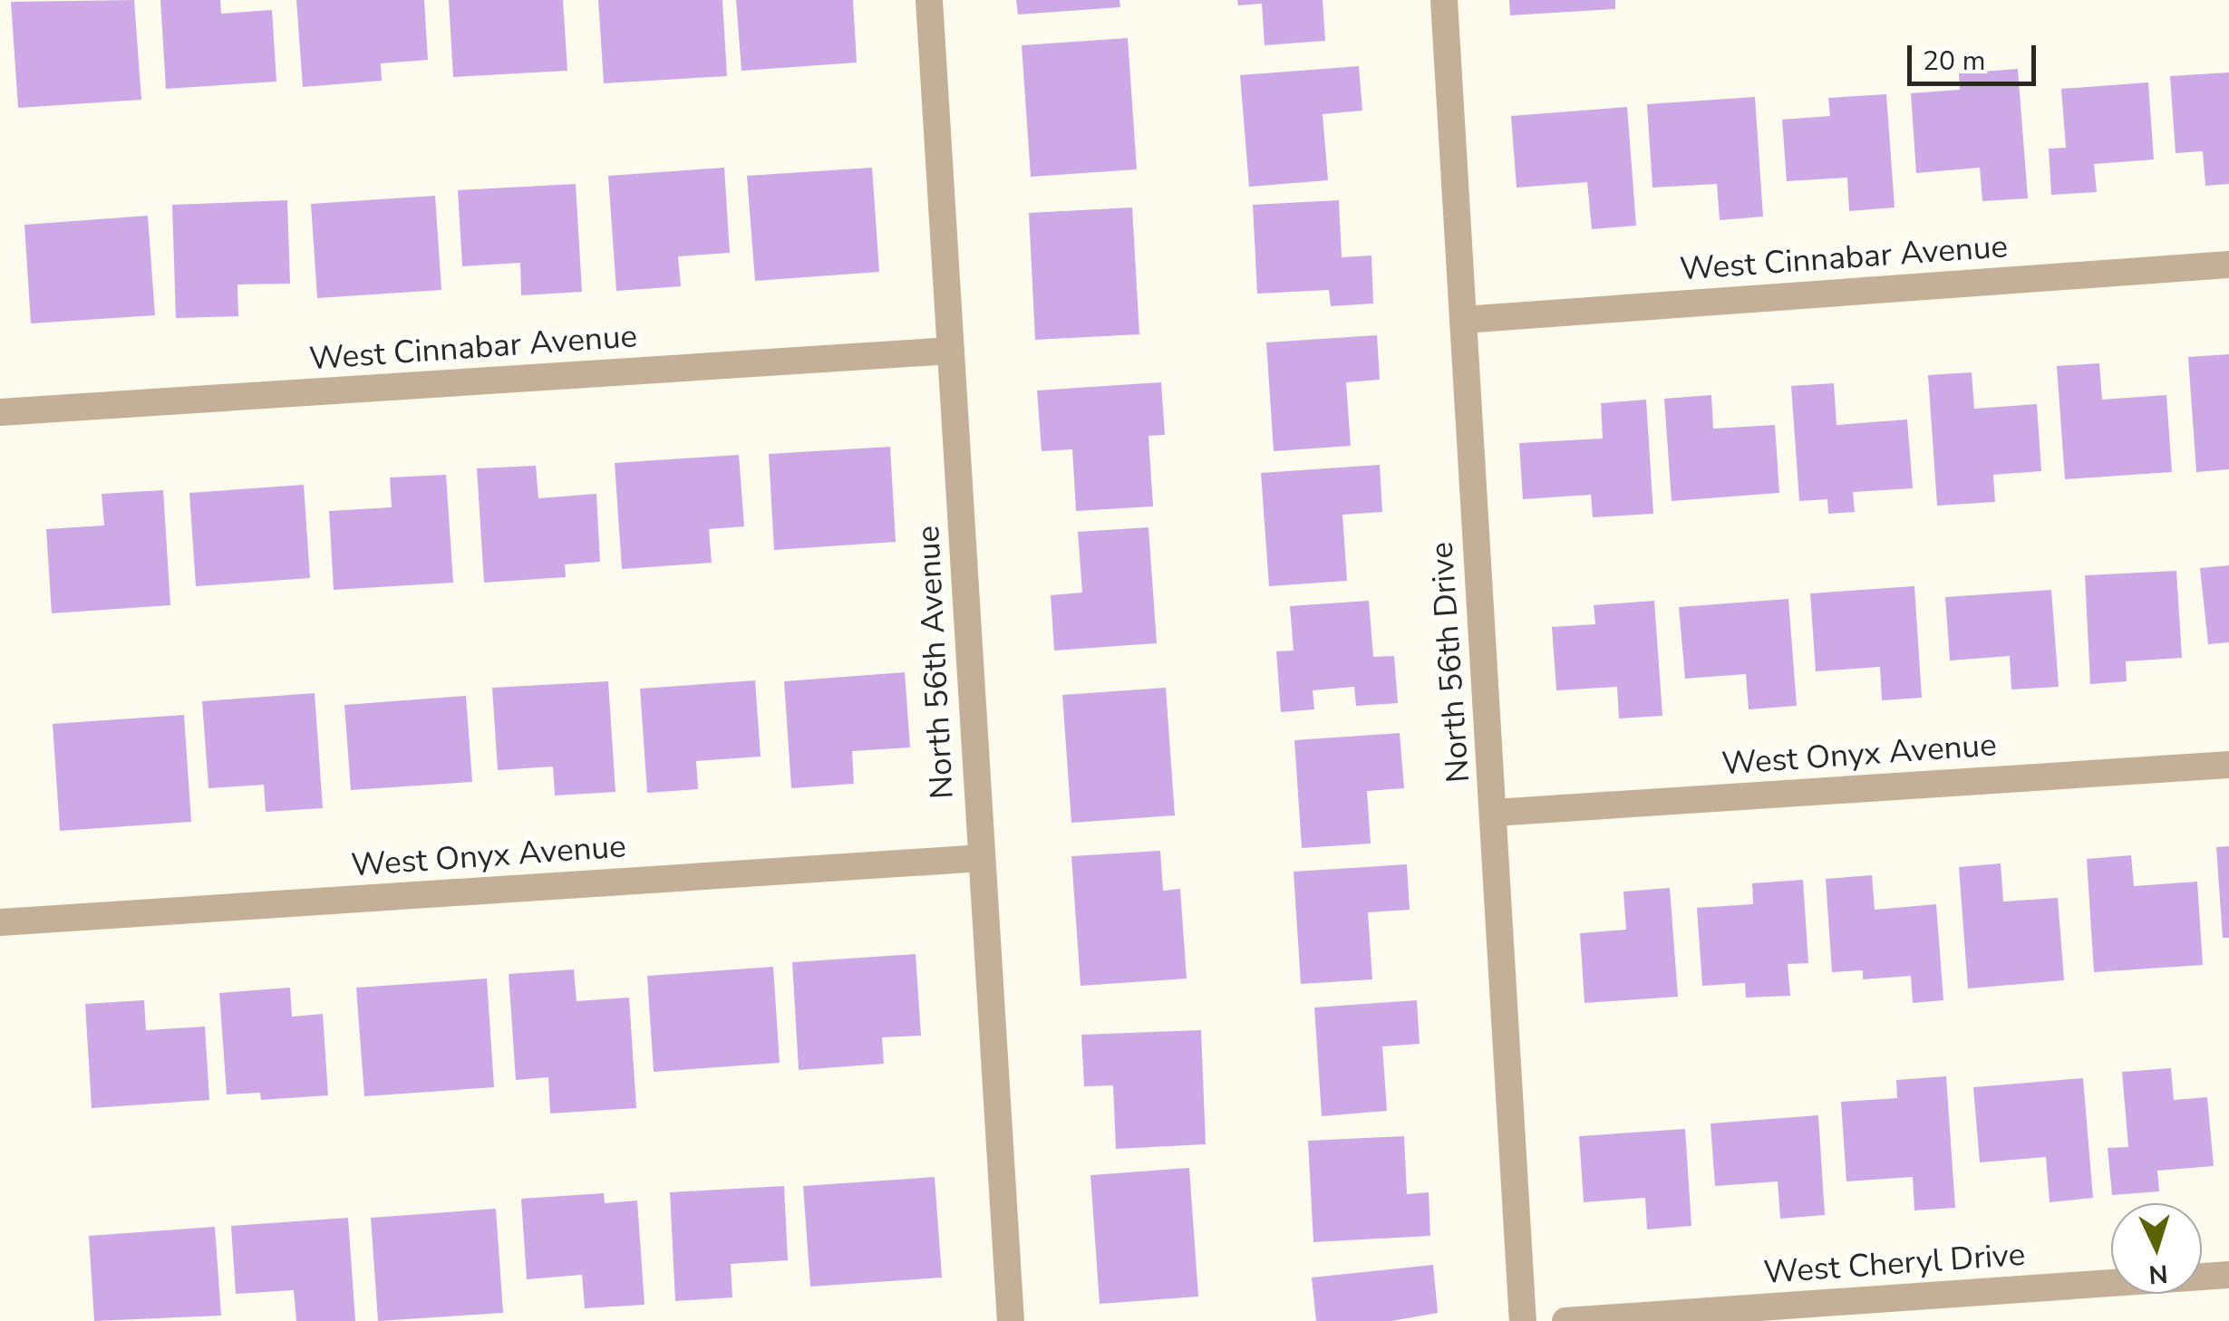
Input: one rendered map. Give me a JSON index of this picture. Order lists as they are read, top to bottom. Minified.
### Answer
{"streets":{"street":["West Cinnabar Avenue","North 56th Avenue","North 56th Drive","West Onyx Avenue","West Cheryl Drive"]},"crossings":[["West Cinnabar Avenue","North 56th Avenue"],["West Cinnabar Avenue","North 56th Drive"],["North 56th Avenue","West Onyx Avenue"],["North 56th Drive","West Onyx Avenue"]],"scale_bar":"20 m","north":"bottom"}
